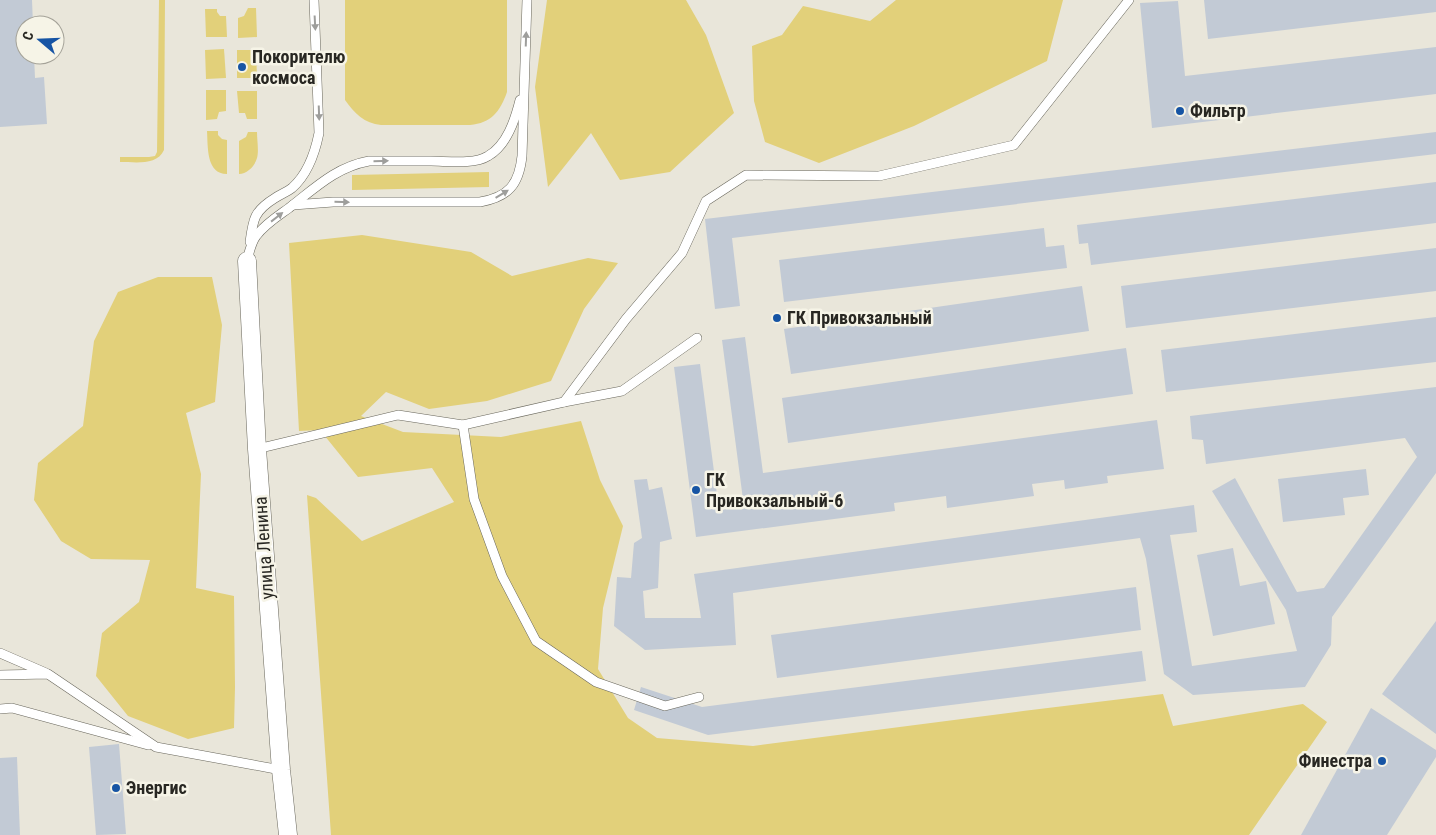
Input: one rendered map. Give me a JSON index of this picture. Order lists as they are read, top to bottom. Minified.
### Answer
{"streets":{"street":["улица Ленина"]},"places":["Покорителю космоса","Фильтр","ГК Привокзальный","ГК Привокзальный-6","Финестра","Энергис"],"north":"left"}
